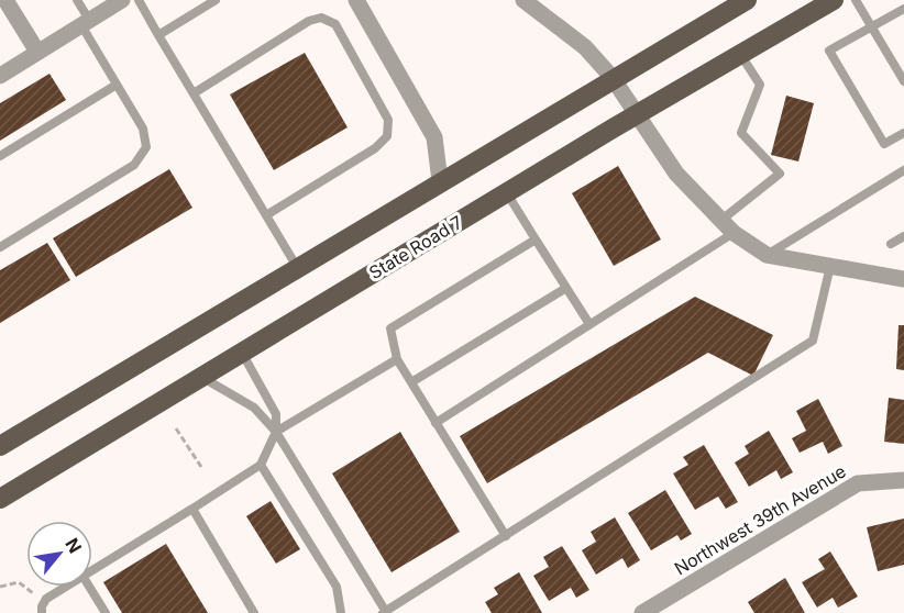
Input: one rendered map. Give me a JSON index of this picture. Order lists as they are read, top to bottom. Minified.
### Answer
{"streets":{"main road":["State Road 7"],"street":["Northwest 39th Avenue"]},"north":"top right"}
